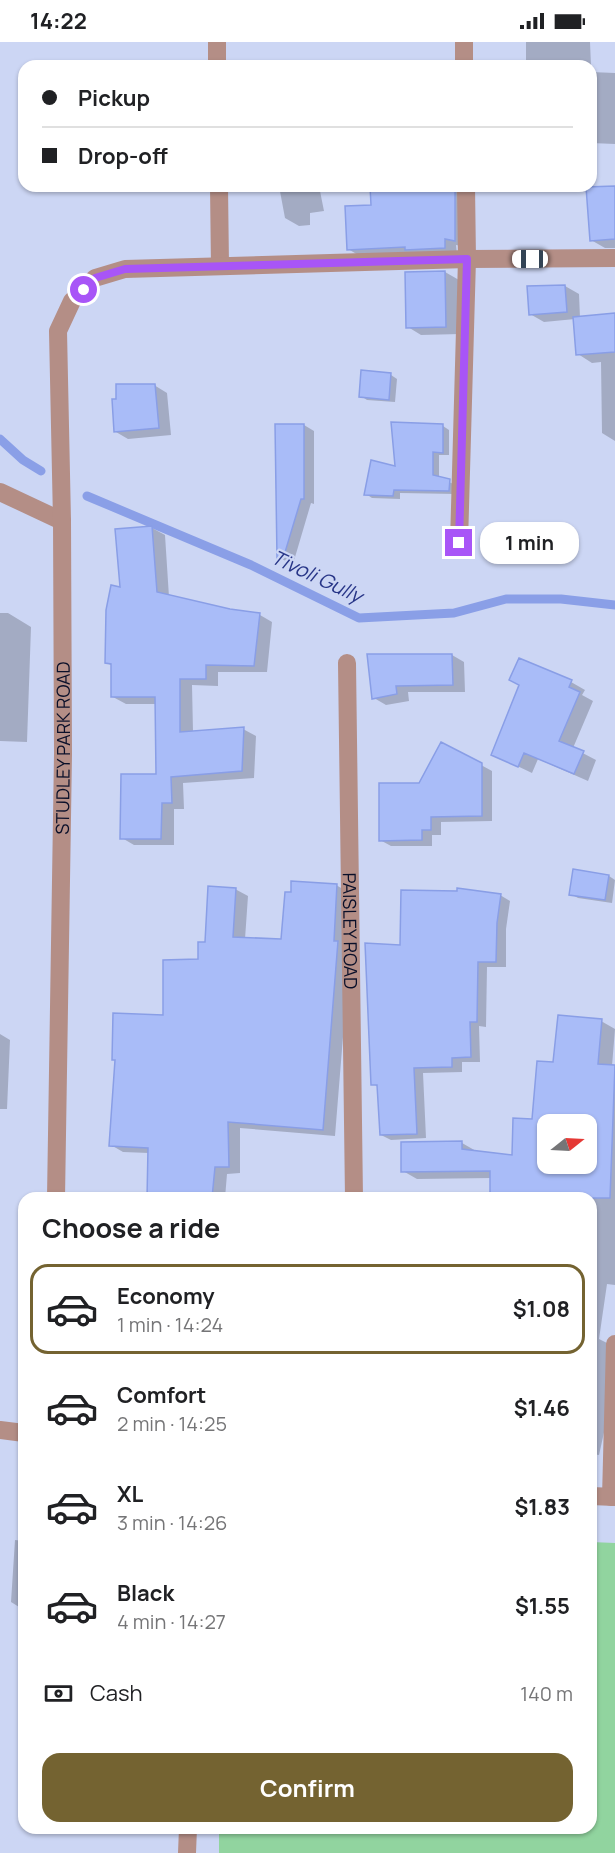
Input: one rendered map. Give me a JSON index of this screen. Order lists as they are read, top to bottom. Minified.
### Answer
{"streets":{"street":["STUDLEY PARK ROAD","PAISLEY ROAD"]},"water":["Tivoli Gully"],"north":"right","page":{"status":"14:22","banner":["Pickup","Drop-off"],"bubble":"1 min","heading":"Choose a ride","list":[{"name":"Economy","note":"1 min · 14:24","value":"$1.08"},{"name":"Comfort","note":"2 min · 14:25","value":"$1.46"},{"name":"XL","note":"3 min · 14:26","value":"$1.83"},{"name":"Black","note":"4 min · 14:27","value":"$1.55"}],"pay":["Cash","140 m"],"buttons":"Confirm"}}
